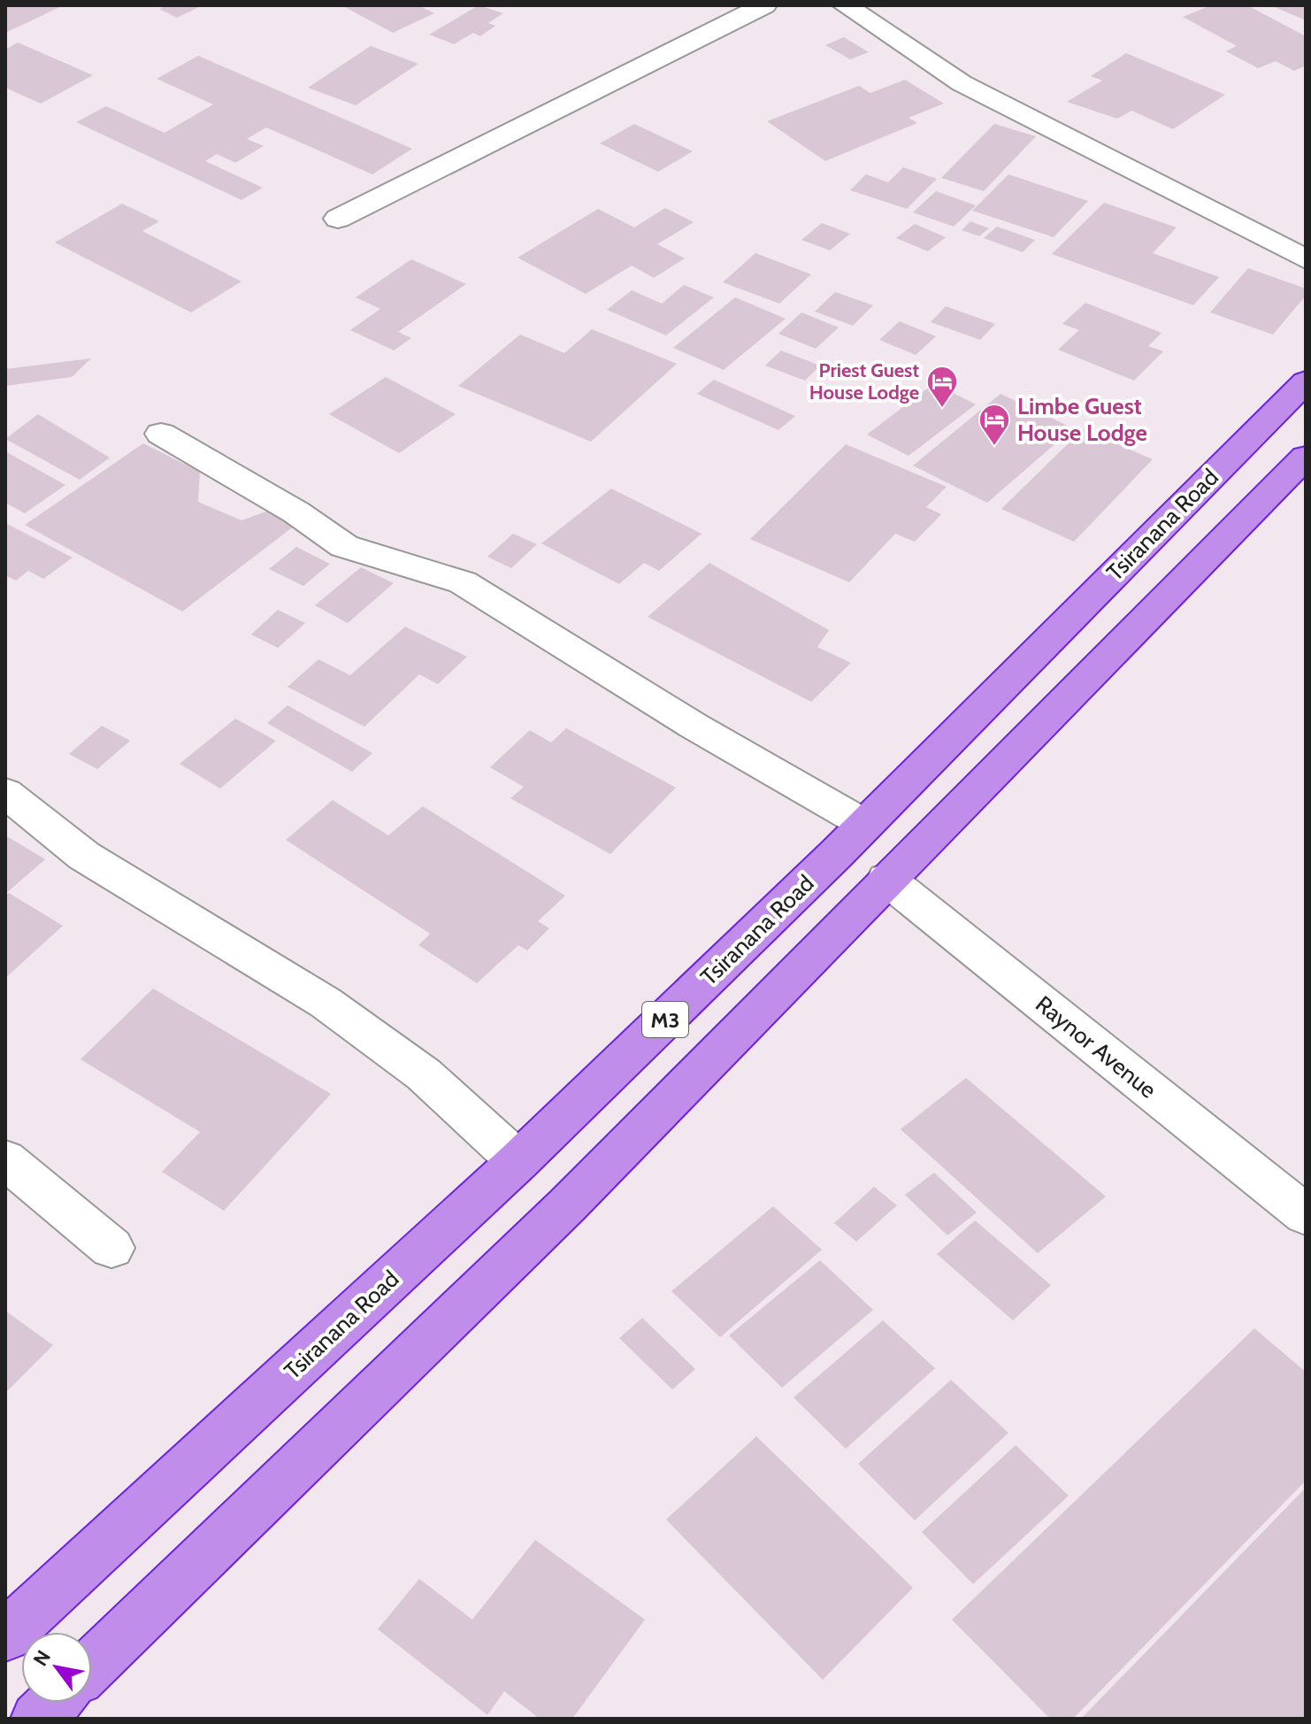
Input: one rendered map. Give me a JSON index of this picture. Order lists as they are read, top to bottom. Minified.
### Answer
{"streets":{"highway":["Tsiranana Road","M3"],"street":["Raynor Avenue"]},"crossings":[["M3","Raynor Avenue"]],"places":{"hotel":["Priest Guest House Lodge","Limbe Guest House Lodge"]},"north":"top left"}
